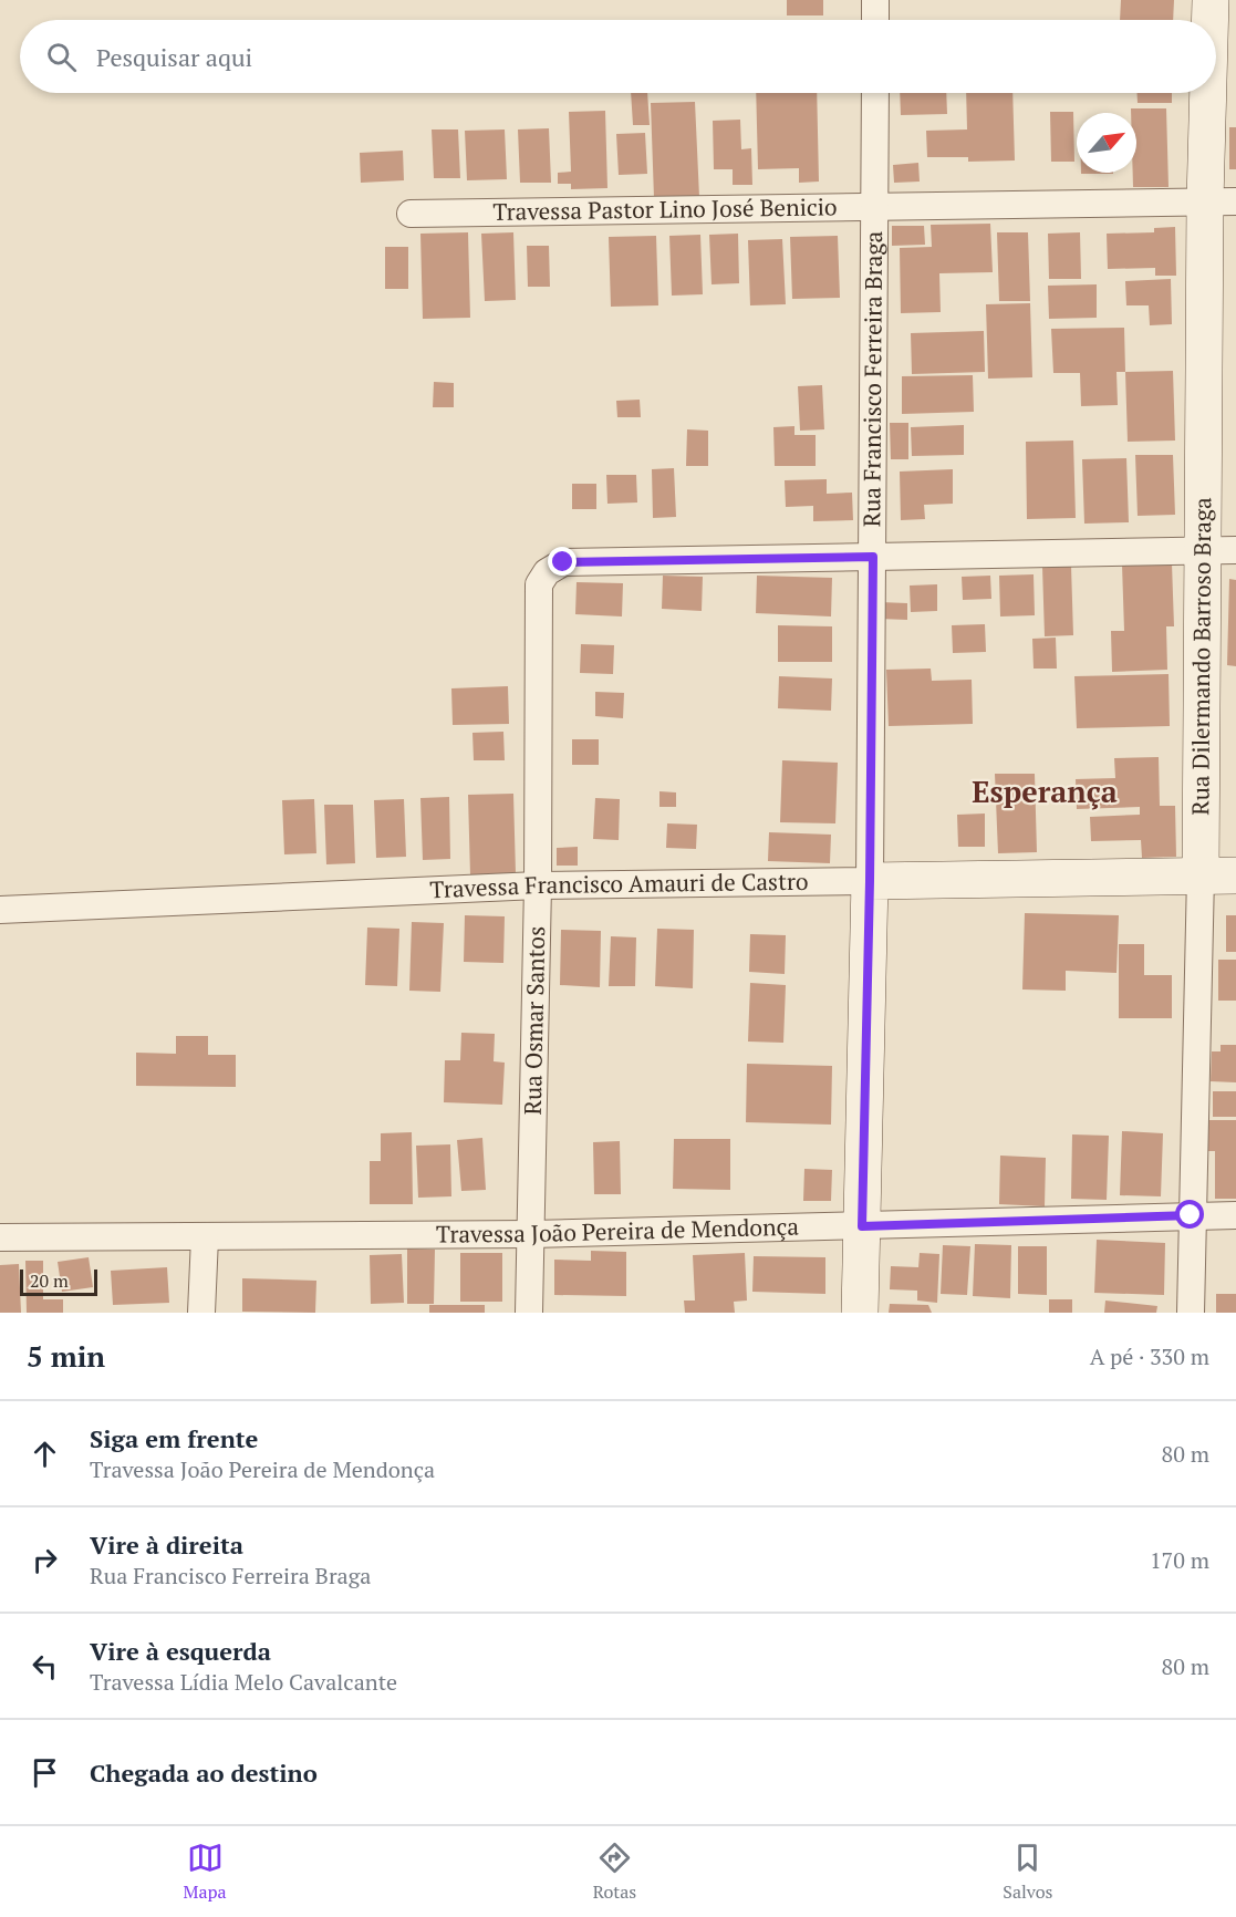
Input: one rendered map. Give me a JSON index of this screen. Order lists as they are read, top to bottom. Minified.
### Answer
{"streets":{"street":["Travessa Pastor Lino José Benicio","Rua Francisco Ferreira Braga","Rua Dilermando Barroso Braga","Travessa Francisco Amauri de Castro","Rua Osmar Santos","Travessa João Pereira de Mendonça"]},"crossings":[["Travessa Pastor Lino José Benicio","Rua Francisco Ferreira Braga"],["Travessa Pastor Lino José Benicio","Rua Dilermando Barroso Braga"],["Rua Francisco Ferreira Braga","Travessa Francisco Amauri de Castro"],["Rua Francisco Ferreira Braga","Rua Osmar Santos"],["Rua Francisco Ferreira Braga","Travessa João Pereira de Mendonça"],["Rua Dilermando Barroso Braga","Travessa Francisco Amauri de Castro"],["Rua Dilermando Barroso Braga","Travessa João Pereira de Mendonça"],["Travessa Francisco Amauri de Castro","Rua Osmar Santos"],["Rua Osmar Santos","Travessa João Pereira de Mendonça"]],"districts":["Esperança"],"scale_bar":"20 m","north":"top right","page":{"search":"Pesquisar aqui","scale":"20 m","heading":["5 min","A pé · 330 m"],"list":[["Siga em frente","Travessa João Pereira de Mendonça","80 m"],["Vire à direita","Rua Francisco Ferreira Braga","170 m"],["Vire à esquerda","Travessa Lídia Melo Cavalcante","80 m"],"Chegada ao destino"],"nav":["Mapa","Rotas","Salvos"]}}
